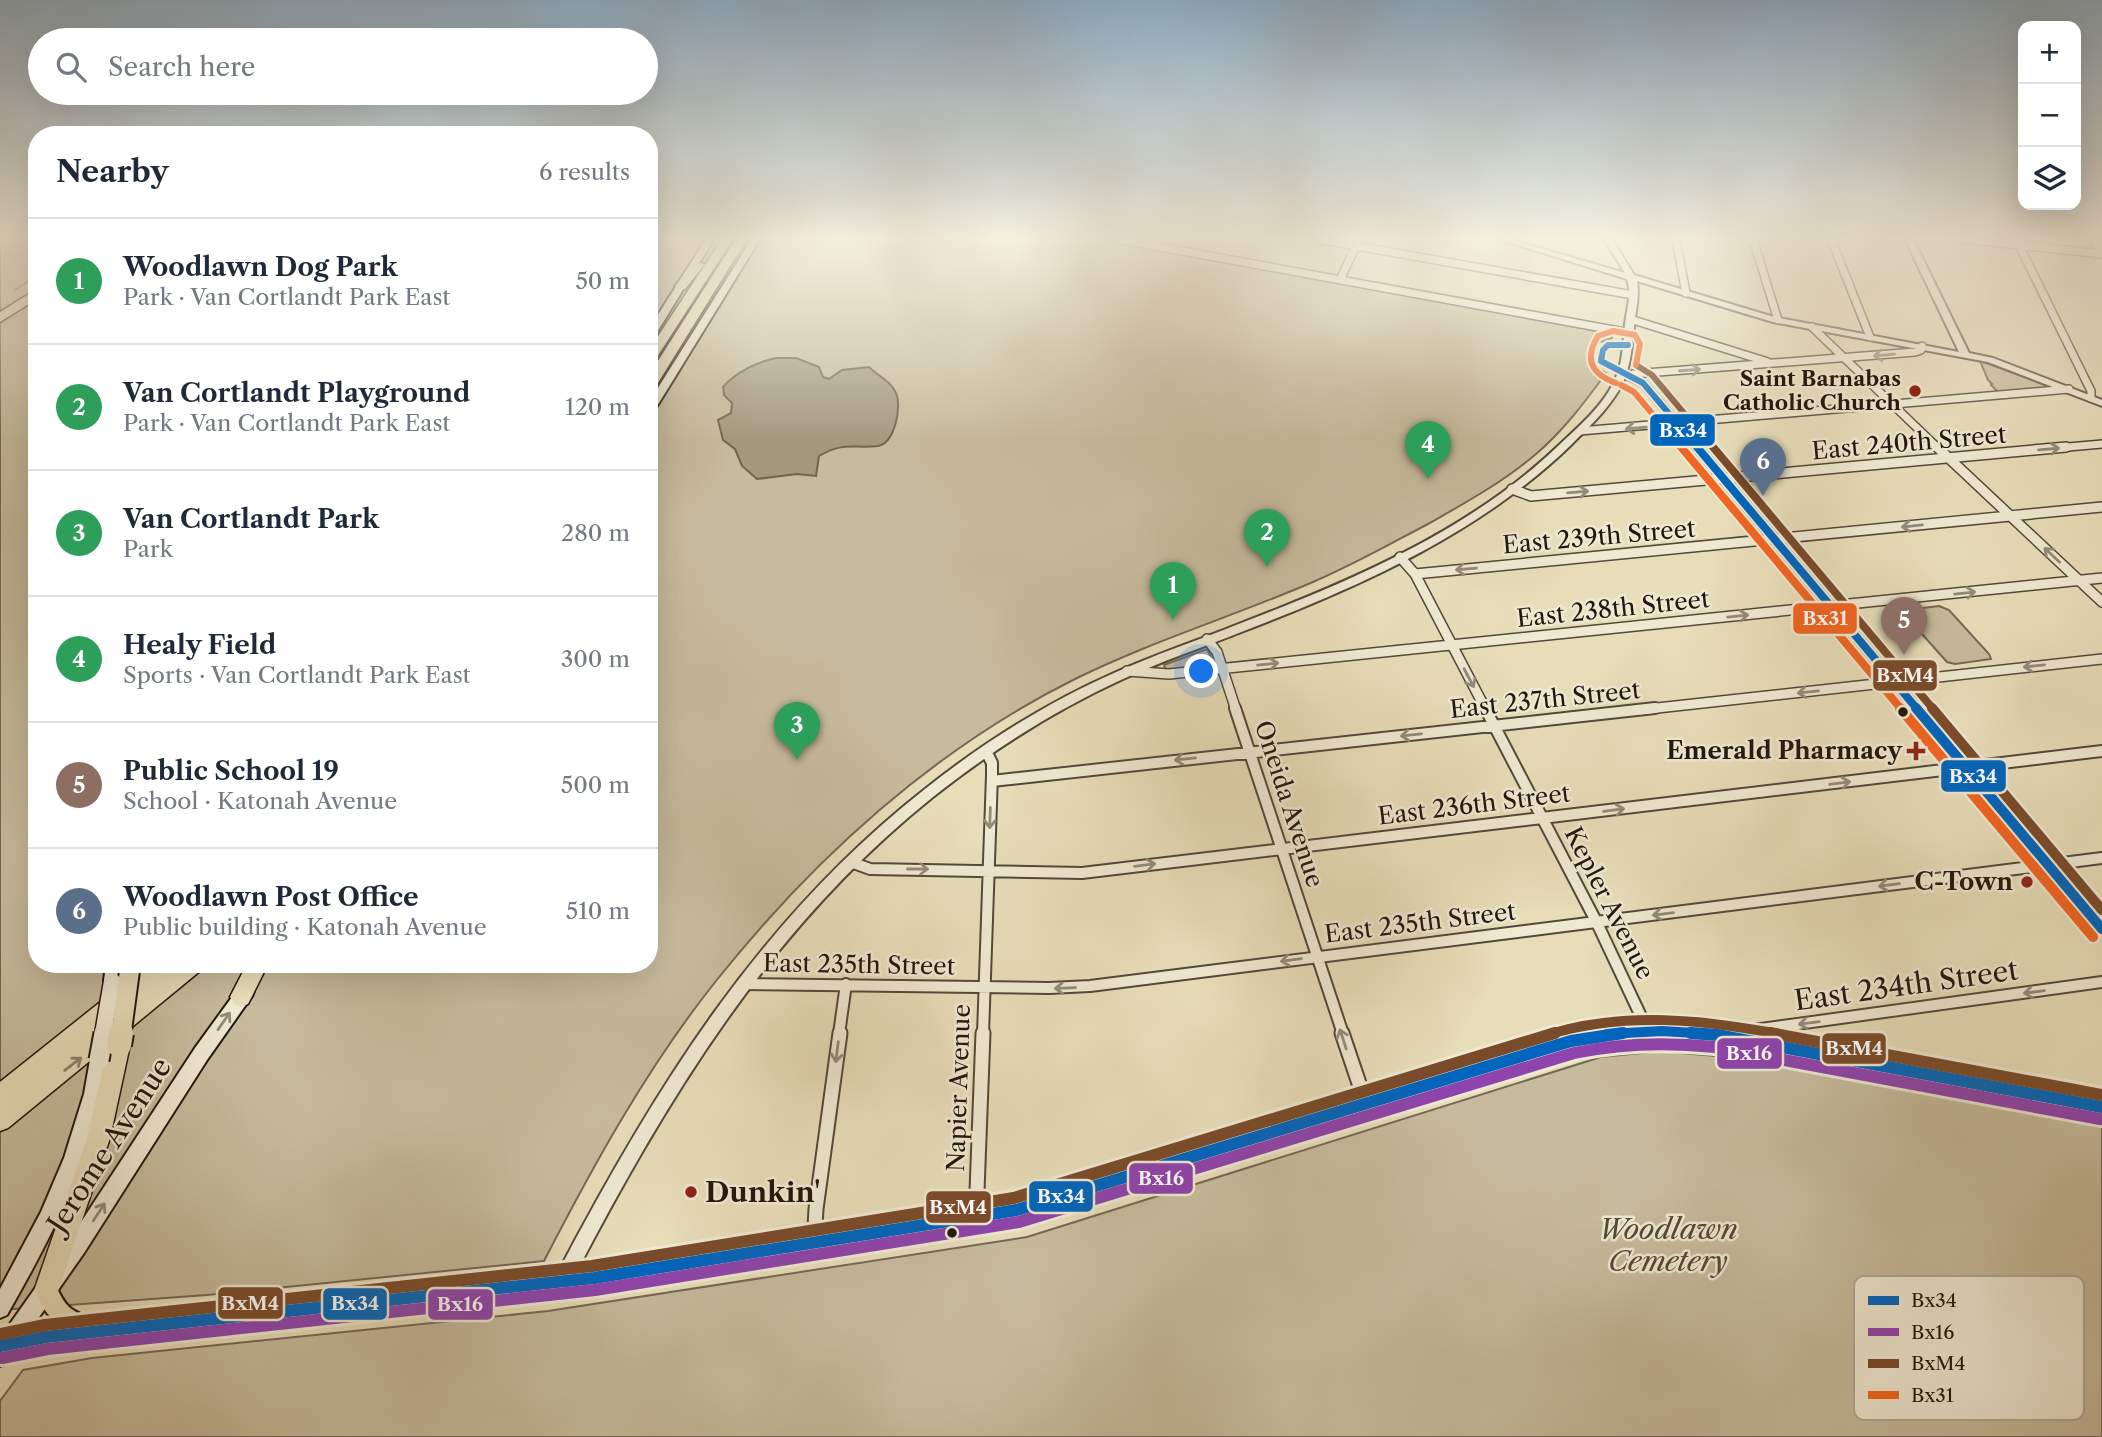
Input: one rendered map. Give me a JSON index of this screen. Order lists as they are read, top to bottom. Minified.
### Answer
{"streets":{"main road":["Jerome Avenue"],"street":["East 240th Street","East 239th Street","East 238th Street","East 237th Street","Oneida Avenue","East 236th Street","Kepler Avenue","East 235th Street","East 234th Street","Napier Avenue"]},"crossings":[["East 239th Street","Kepler Avenue"],["East 238th Street","Oneida Avenue"],["East 238th Street","Kepler Avenue"],["East 237th Street","Oneida Avenue"],["East 237th Street","Kepler Avenue"],["East 237th Street","Napier Avenue"],["Oneida Avenue","East 236th Street"],["Oneida Avenue","East 235th Street"],["East 236th Street","Kepler Avenue"],["East 236th Street","Napier Avenue"],["Kepler Avenue","East 235th Street"],["East 235th Street","Napier Avenue"]],"one_way":["East 239th Street","East 238th Street","East 237th Street","East 236th Street","East 235th Street","East 234th Street"],"parks":["Woodlawn Cemetery"],"places":{"other":["Saint Barnabas Catholic Church","C-Town","Dunkin'"],"health":["Emerald Pharmacy"]},"lines":["transit line Bx31","transit line Bx34","transit line BxM4","transit line Bx16"],"legend":["Bx34","Bx16","BxM4","Bx31"],"page":{"map_buttons":["+","−"],"search":"Search here","heading":["Nearby","6 results"],"list":[{"mark":"1","name":"Woodlawn Dog Park","note":"Park · Van Cortlandt Park East","value":"50 m"},{"mark":"2","name":"Van Cortlandt Playground","note":"Park · Van Cortlandt Park East","value":"120 m"},{"mark":"3","name":"Van Cortlandt Park","note":"Park","value":"280 m"},{"mark":"4","name":"Healy Field","note":"Sports · Van Cortlandt Park East","value":"300 m"},{"mark":"5","name":"Public School 19","note":"School · Katonah Avenue","value":"500 m"},{"mark":"6","name":"Woodlawn Post Office","note":"Public building · Katonah Avenue","value":"510 m"}],"pins":["4","6","2","1","5","3"]}}
